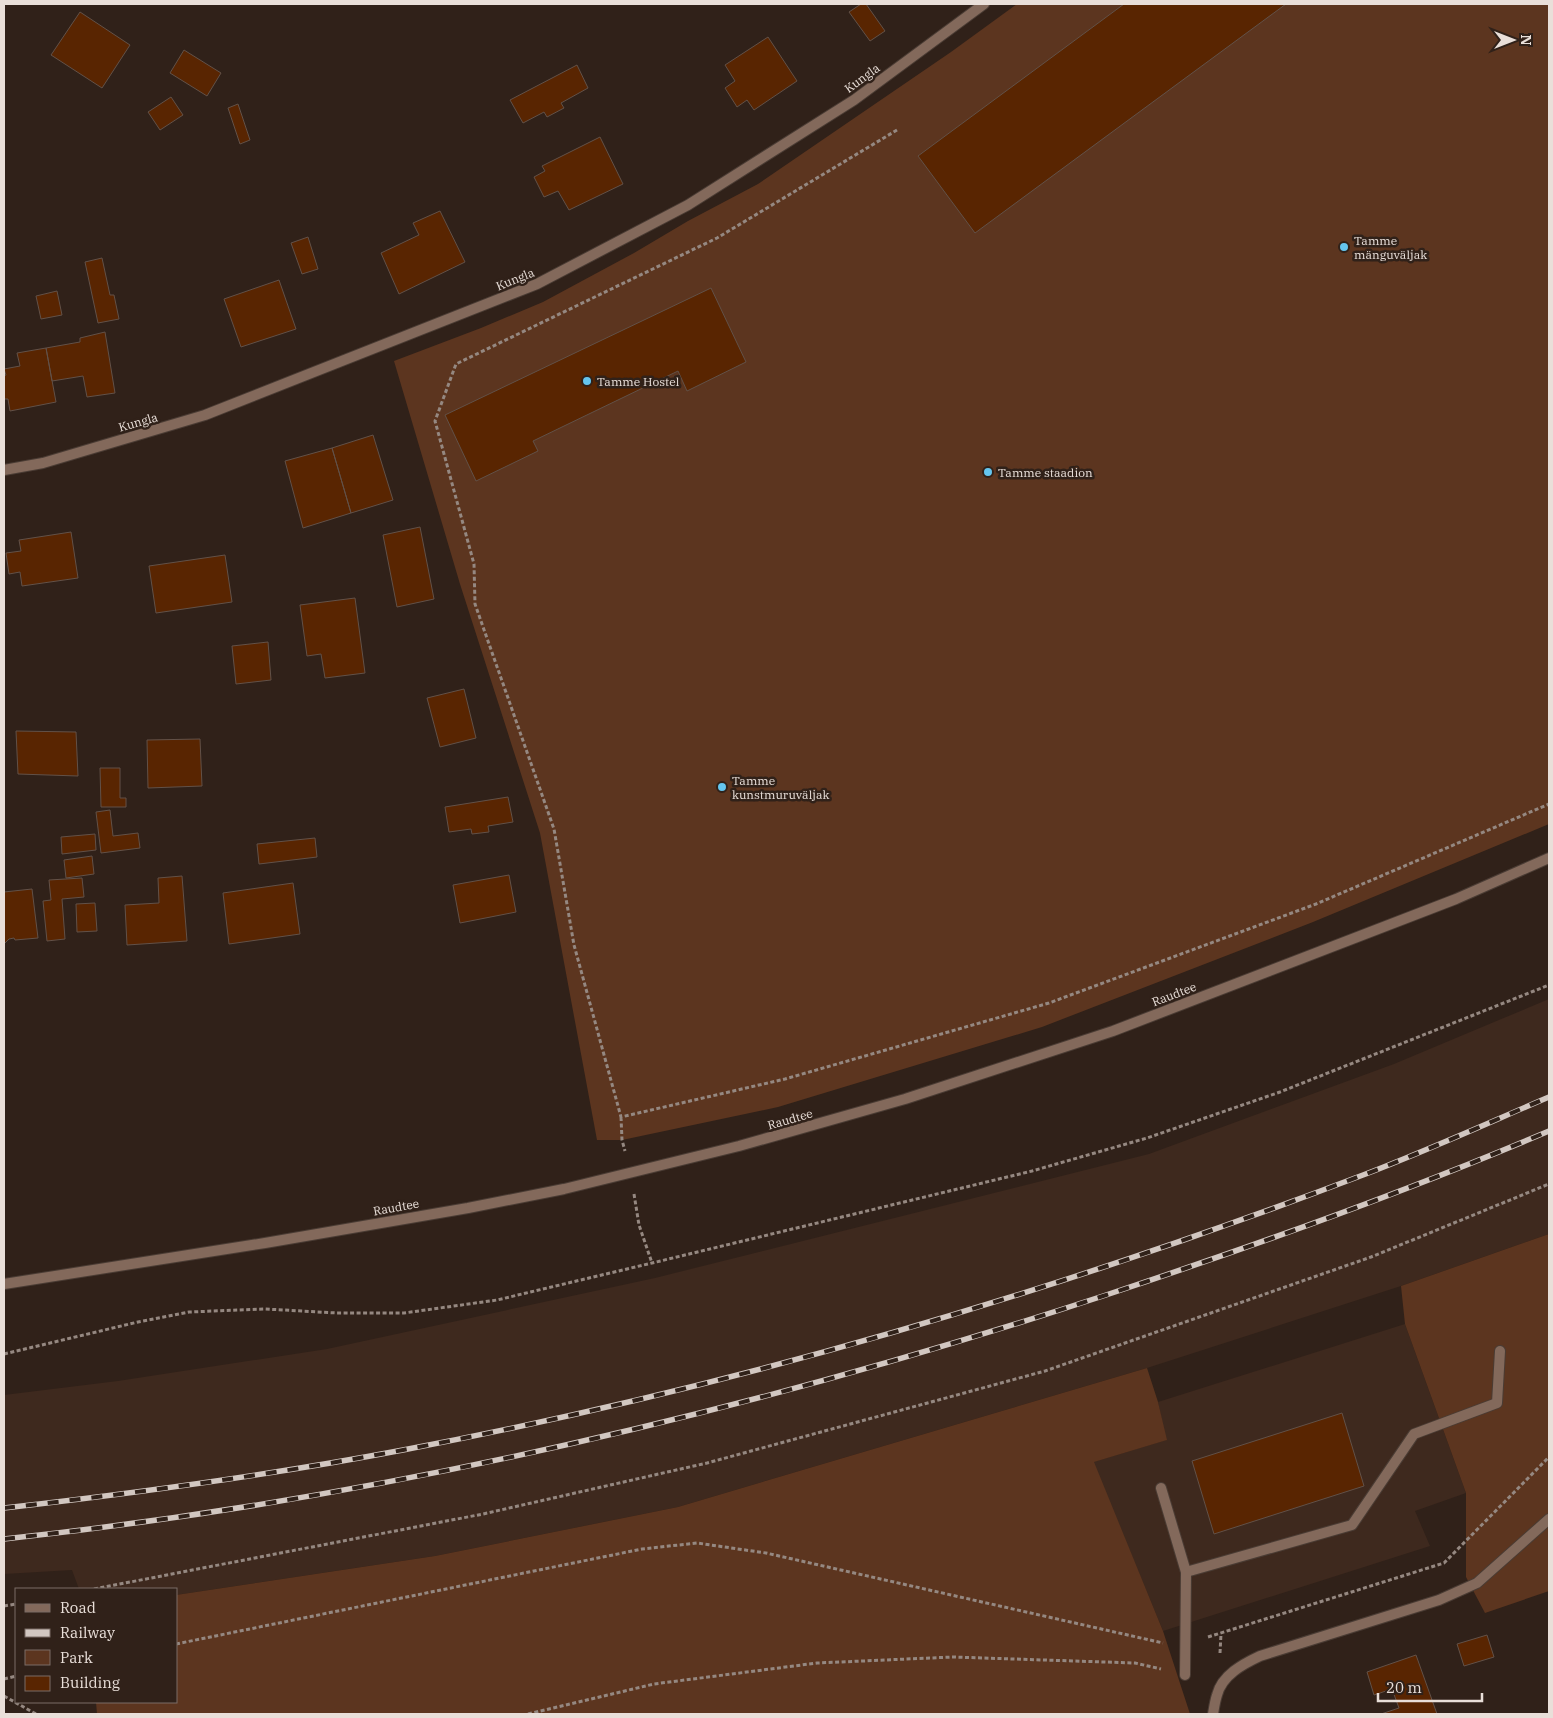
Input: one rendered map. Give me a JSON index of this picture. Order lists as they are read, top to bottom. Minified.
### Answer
{"streets":{"street":["Kungla","Raudtee"]},"places":["Tamme mänguväljak","Tamme Hostel","Tamme staadion","Tamme kunstmuruväljak"],"legend":["Road","Railway","Park","Building"],"scale_bar":"20 m","north":"right"}
